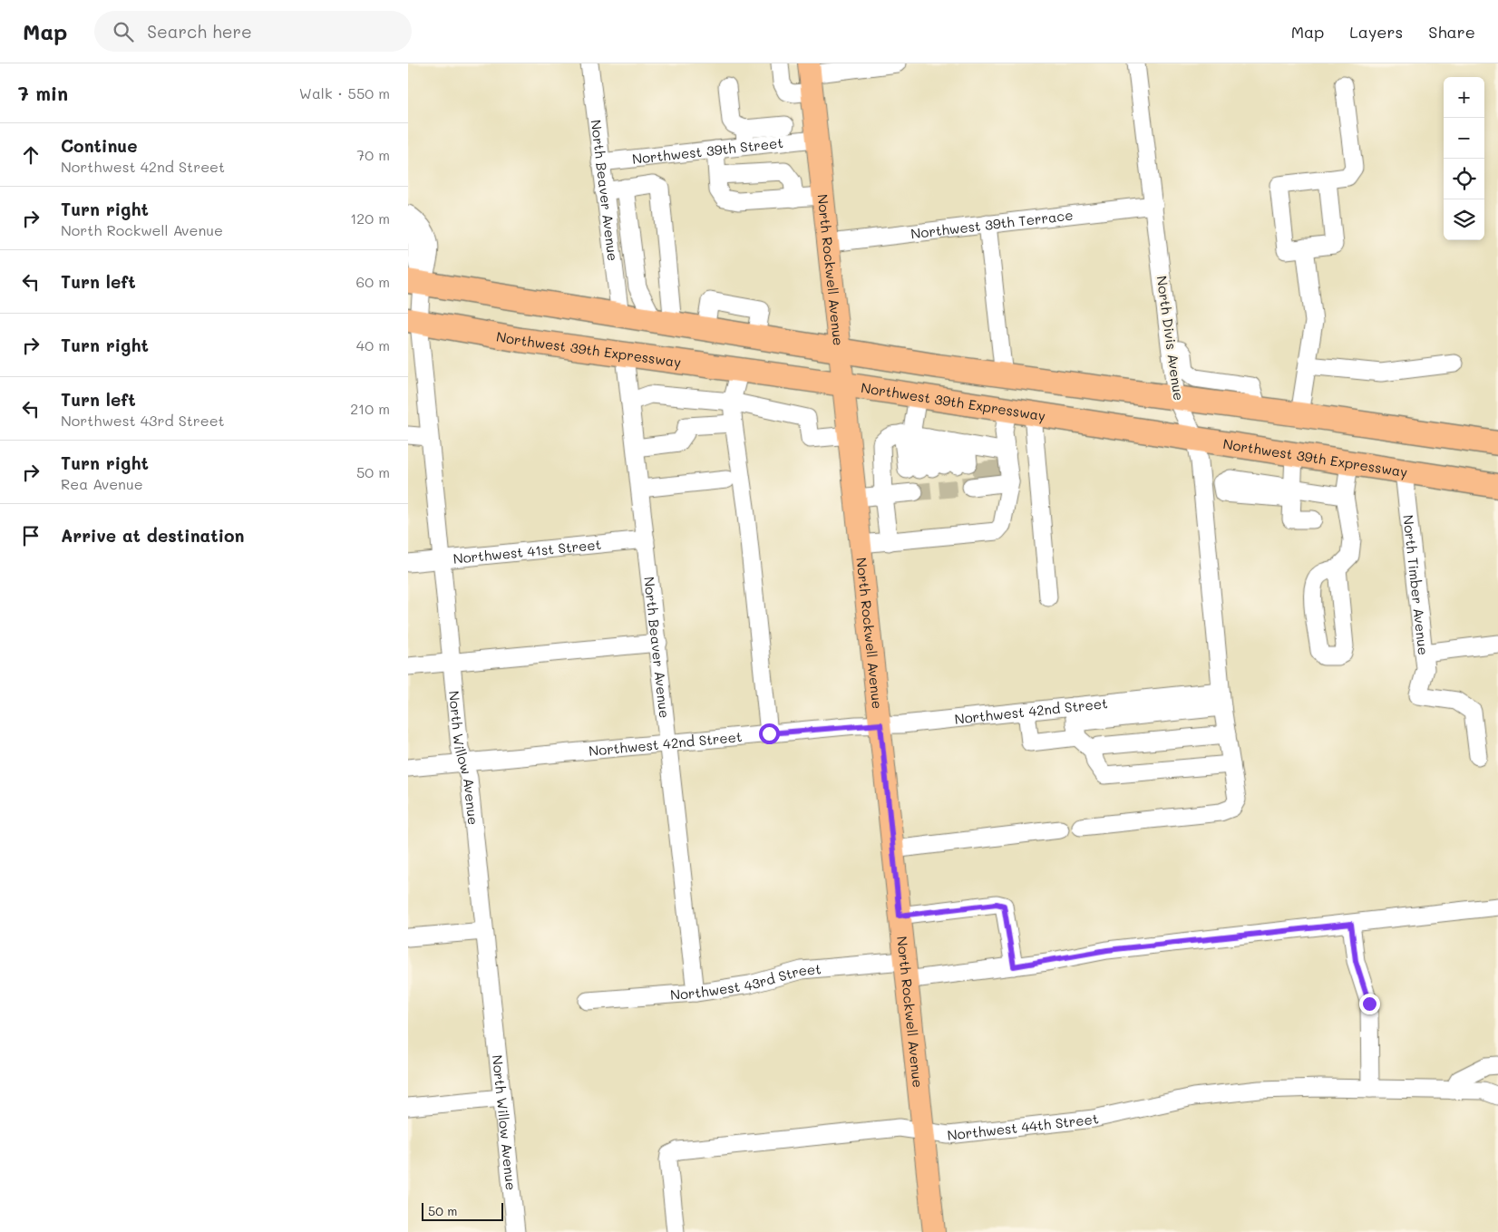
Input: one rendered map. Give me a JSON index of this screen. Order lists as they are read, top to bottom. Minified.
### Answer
{"streets":{"highway":["Northwest 39th Expressway"],"main road":["North Rockwell Avenue"],"street":["Northwest 39th Street","North Beaver Avenue","Northwest 39th Terrace","North Divis Avenue","Northwest 41st Street","North Timber Avenue","Northwest 42nd Street","North Willow Avenue","Northwest 43rd Street","Northwest 44th Street"]},"crossings":[["Northwest 39th Street","North Beaver Avenue"],["Northwest 39th Street","North Rockwell Avenue"],["North Beaver Avenue","Northwest 39th Expressway"],["North Beaver Avenue","Northwest 41st Street"],["North Beaver Avenue","Northwest 42nd Street"],["North Beaver Avenue","Northwest 43rd Street"],["Northwest 39th Terrace","North Rockwell Avenue"],["Northwest 39th Terrace","North Divis Avenue"],["North Rockwell Avenue","Northwest 39th Expressway"],["North Rockwell Avenue","Northwest 42nd Street"],["North Rockwell Avenue","Northwest 43rd Street"],["North Rockwell Avenue","Northwest 44th Street"],["North Divis Avenue","Northwest 39th Expressway"],["North Divis Avenue","Northwest 42nd Street"],["Northwest 39th Expressway","North Timber Avenue"],["Northwest 39th Expressway","North Willow Avenue"],["Northwest 41st Street","North Willow Avenue"],["Northwest 42nd Street","North Willow Avenue"]],"scale_bar":"50 m","page":{"header":"Map","search":"Search here","nav":["Map","Layers","Share"],"heading":["7 min","Walk · 550 m"],"map_buttons":["+","−"],"list":[["Continue","Northwest 42nd Street","70 m"],["Turn right","North Rockwell Avenue","120 m"],["Turn left","60 m"],["Turn right","40 m"],["Turn left","Northwest 43rd Street","210 m"],["Turn right","Rea Avenue","50 m"],"Arrive at destination"],"scale":"50 m"}}
